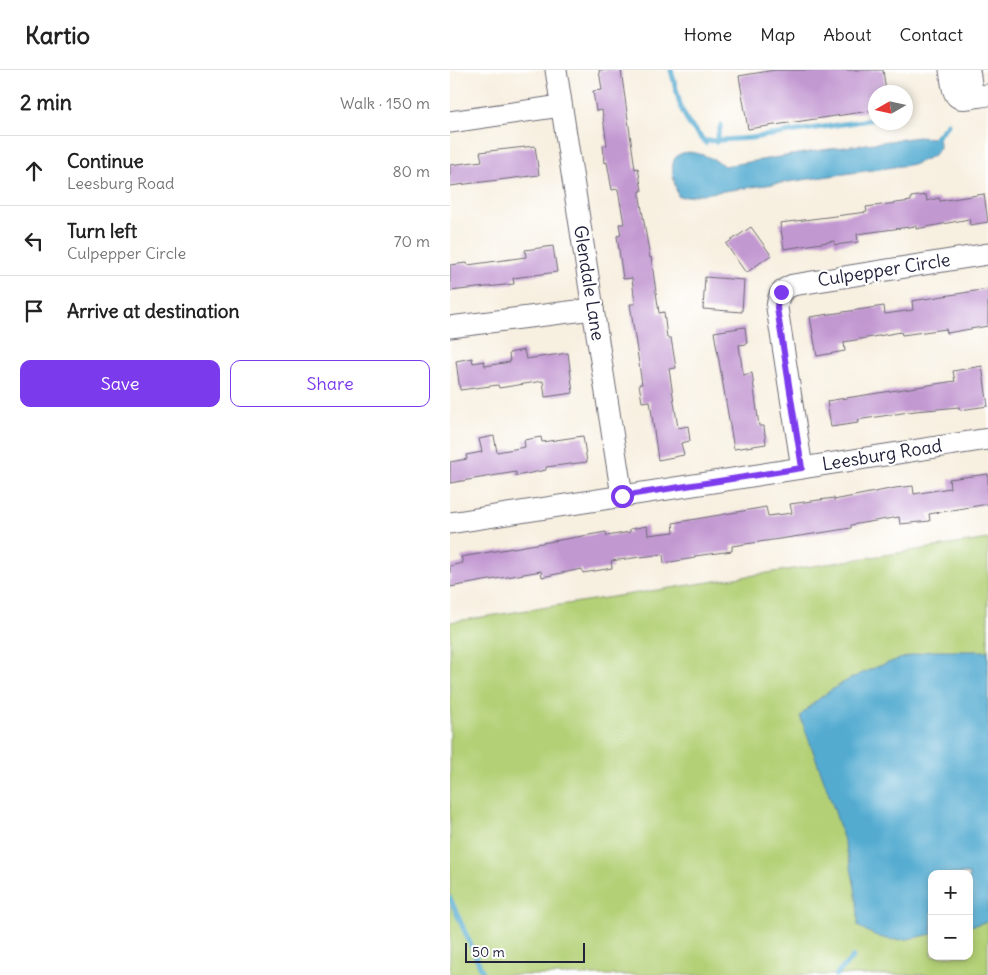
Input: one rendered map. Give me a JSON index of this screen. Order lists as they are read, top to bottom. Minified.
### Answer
{"streets":{"street":["Culpepper Circle","Glendale Lane","Leesburg Road"]},"crossings":[["Culpepper Circle","Leesburg Road"],["Glendale Lane","Leesburg Road"]],"scale_bar":"50 m","north":"left","page":{"header":"Kartio","nav":["Home","Map","About","Contact"],"heading":["2 min","Walk · 150 m"],"list":[["Continue","Leesburg Road","80 m"],["Turn left","Culpepper Circle","70 m"],"Arrive at destination"],"buttons":["Save","Share"],"map_buttons":["+","−"],"scale":"50 m"}}
